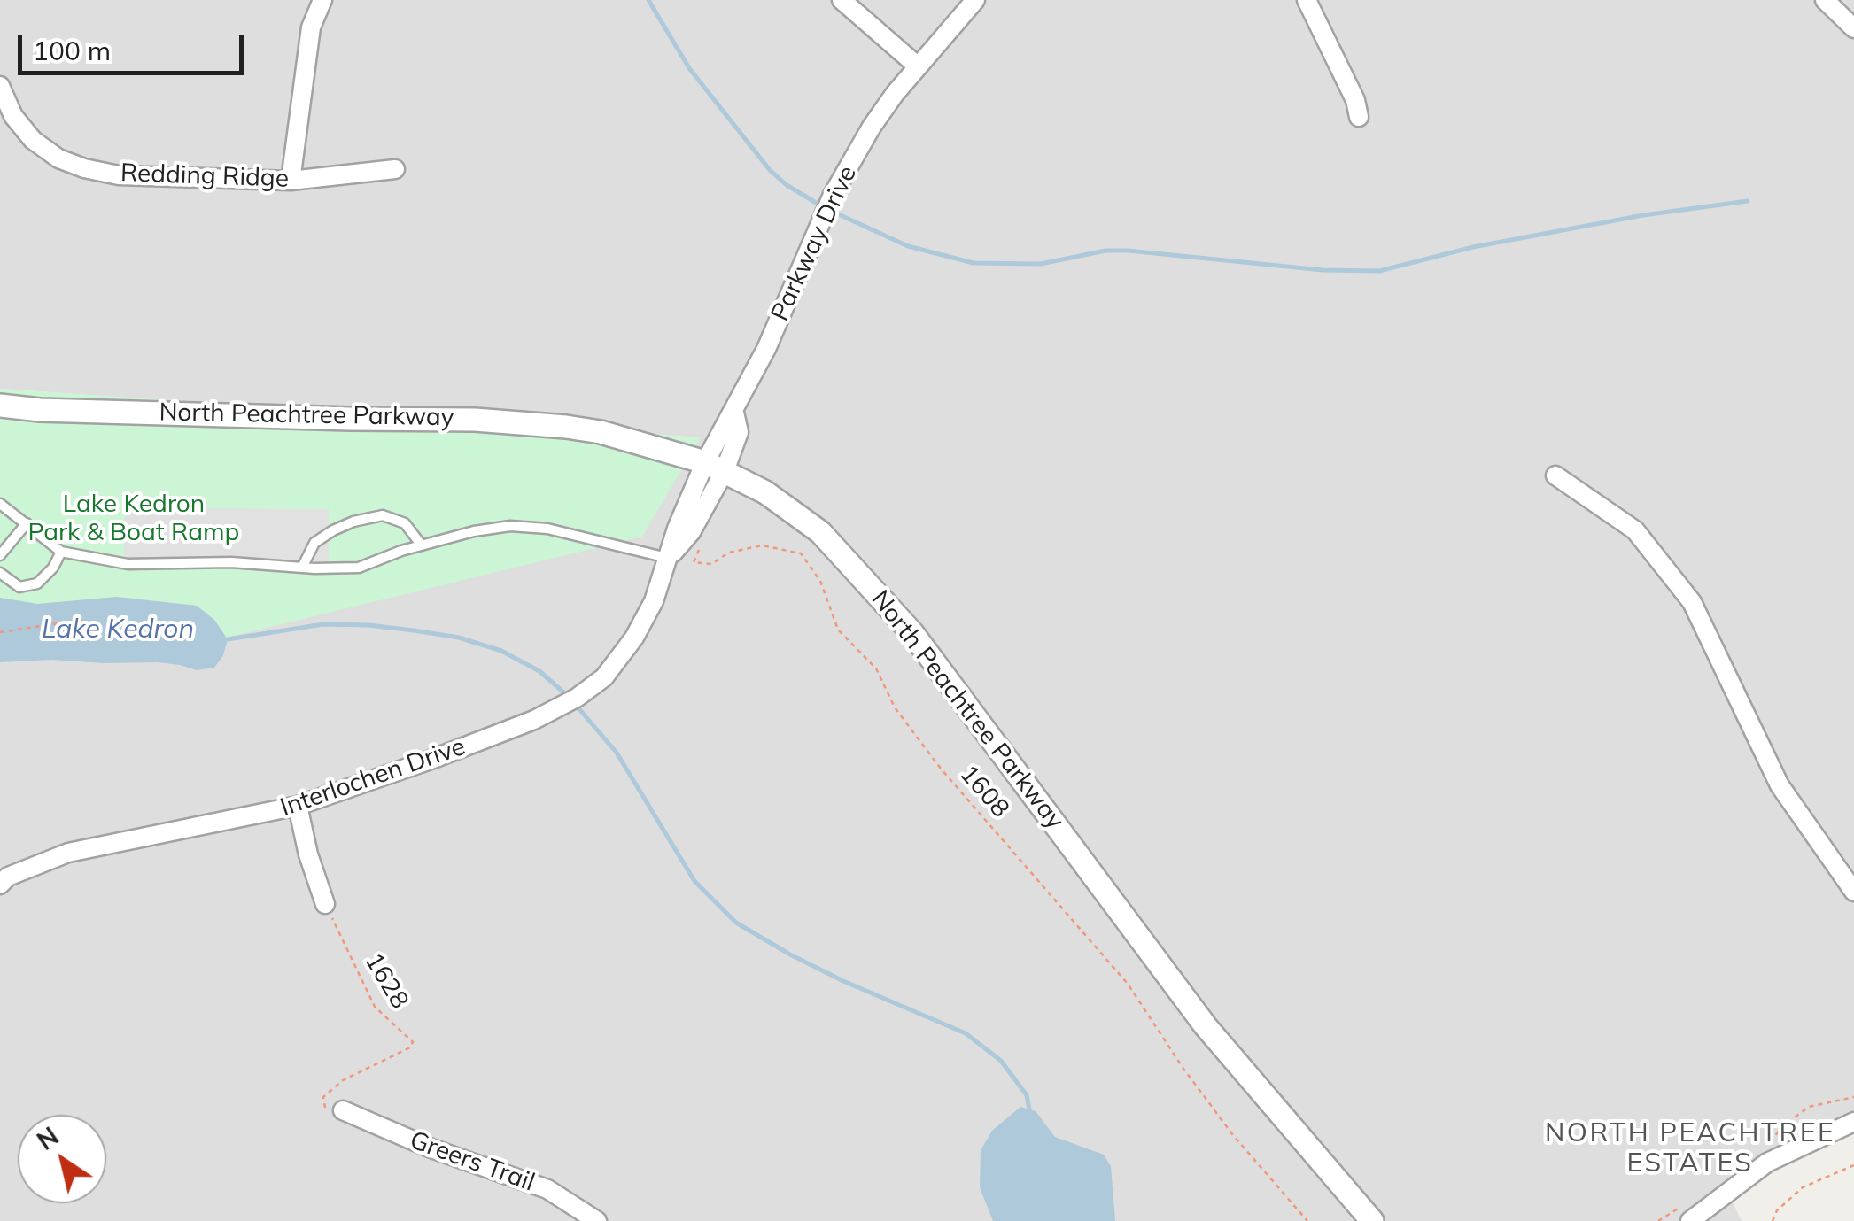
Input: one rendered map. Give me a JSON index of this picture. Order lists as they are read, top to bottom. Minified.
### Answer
{"streets":{"street":["Redding Ridge","Parkway Drive","North Peachtree Parkway","Interlochen Drive","Greers Trail"],"path":["1608","1628"]},"crossings":[["Parkway Drive","North Peachtree Parkway"],["Parkway Drive","Interlochen Drive"],["North Peachtree Parkway","Interlochen Drive"],["1628","Greers Trail"]],"districts":["NORTH PEACHTREE ESTATES"],"water":["Lake Kedron"],"parks":["Lake Kedron Park & Boat Ramp"],"scale_bar":"100 m","north":"top left"}
